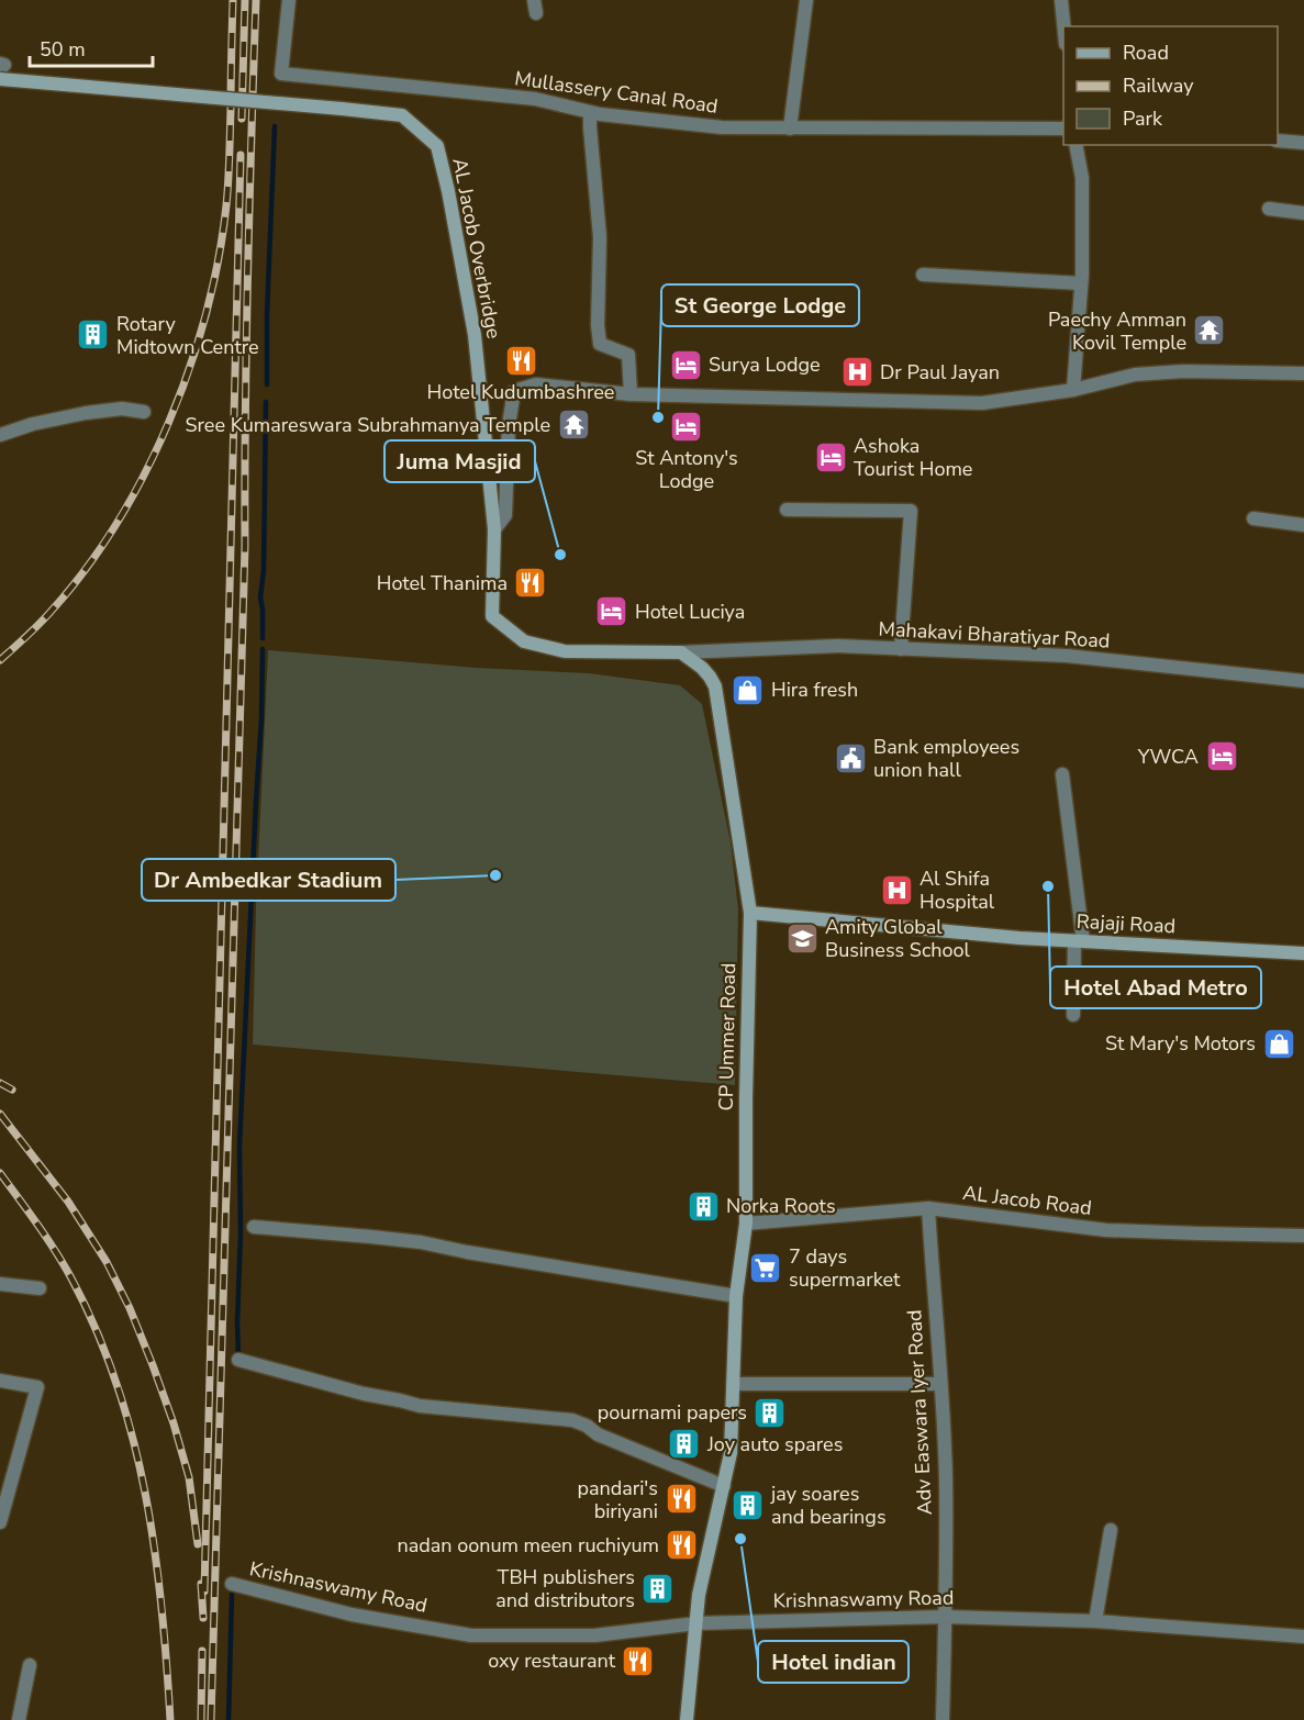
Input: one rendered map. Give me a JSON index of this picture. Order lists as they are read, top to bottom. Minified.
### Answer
{"streets":{"main road":["AL Jacob Overbridge","Rajaji Road","CP Ummer Road"],"street":["Mullassery Canal Road","Mahakavi Bharatiyar Road","AL Jacob Road","Adv Easwara Iyer Road","Krishnaswamy Road"]},"crossings":[["Mahakavi Bharatiyar Road","CP Ummer Road"],["Rajaji Road","CP Ummer Road"],["CP Ummer Road","AL Jacob Road"],["CP Ummer Road","Krishnaswamy Road"],["AL Jacob Road","Adv Easwara Iyer Road"],["Adv Easwara Iyer Road","Krishnaswamy Road"]],"places":{"temple":["Paechy Amman Kovil Temple","Sree Kumareswara Subrahmanya Temple"],"building":["Rotary Midtown Centre","Norka Roots","pournami papers","Joy auto spares","jay soares and bearings","TBH publishers and distributors"],"restaurant":["Hotel Kudumbashree","Hotel Thanima","pandari's biriyani","nadan oonum meen ruchiyum","oxy restaurant"],"hotel":["Surya Lodge","St Antony's Lodge","Ashoka Tourist Home","Hotel Luciya","YWCA"],"hospital":["Dr Paul Jayan","Al Shifa Hospital"],"other":["St George Lodge","Juma Masjid","Dr Ambedkar Stadium","Hotel Abad Metro","Hotel indian"],"shop":["Hira fresh","St Mary's Motors"],"public building":["Bank employees union hall"],"school or university":["Amity Global Business School"],"supermarket":["7 days supermarket"]},"legend":["Road","Railway","Park"],"scale_bar":"50 m"}
